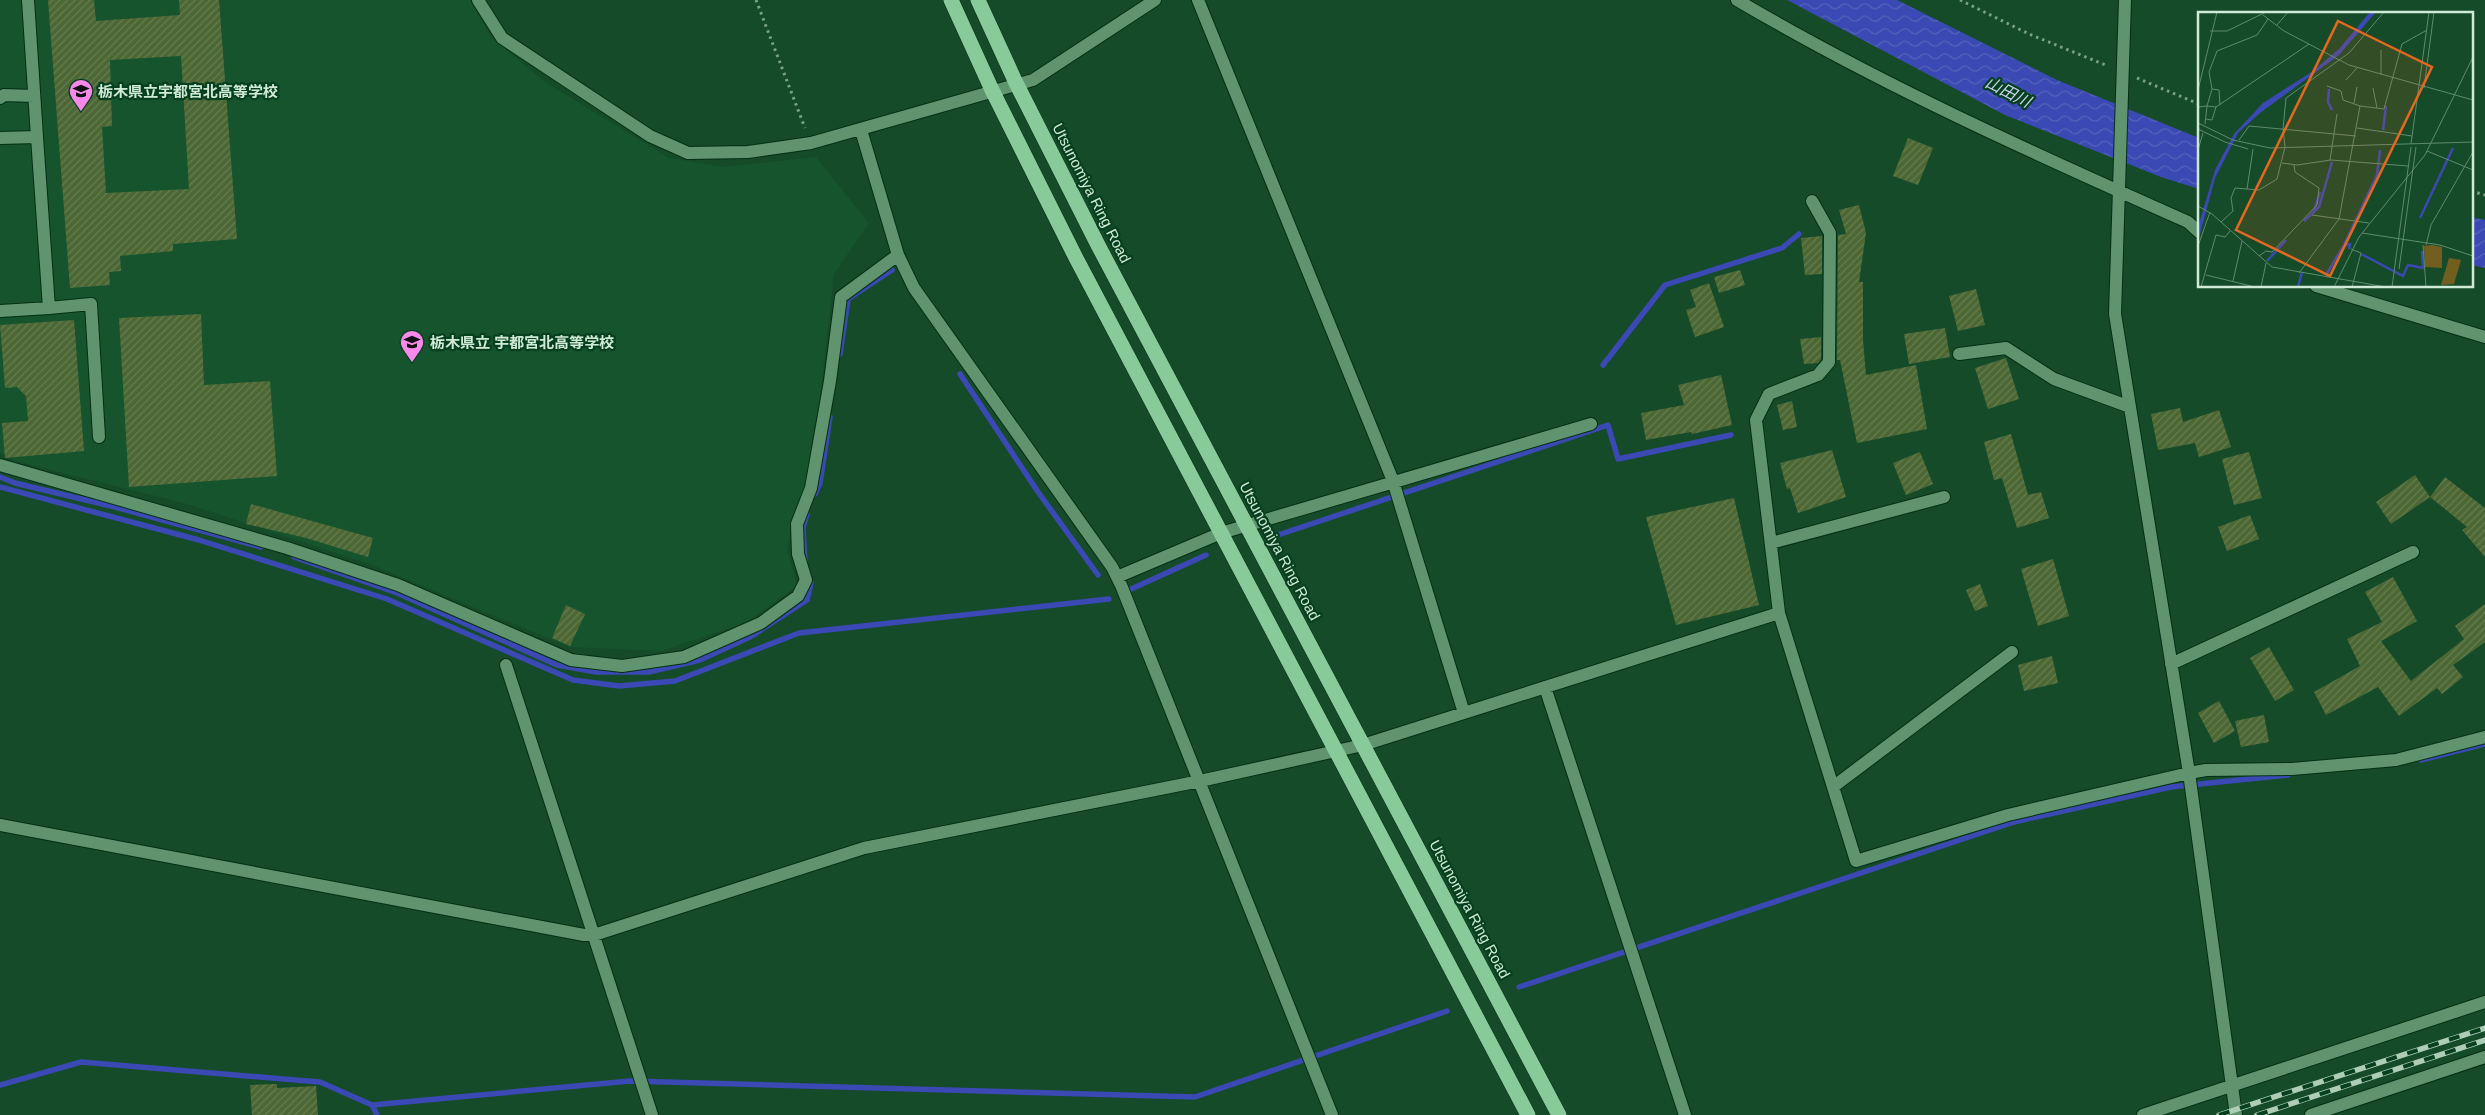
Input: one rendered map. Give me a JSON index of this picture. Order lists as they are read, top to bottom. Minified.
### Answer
{"streets":{"highway":["Utsunomiya Ring Road"]},"water":["山田川"],"places":{"school or university":["栃木県立宇都宮北高等学校","栃木県立 宇都宮北高等学校"]}}
